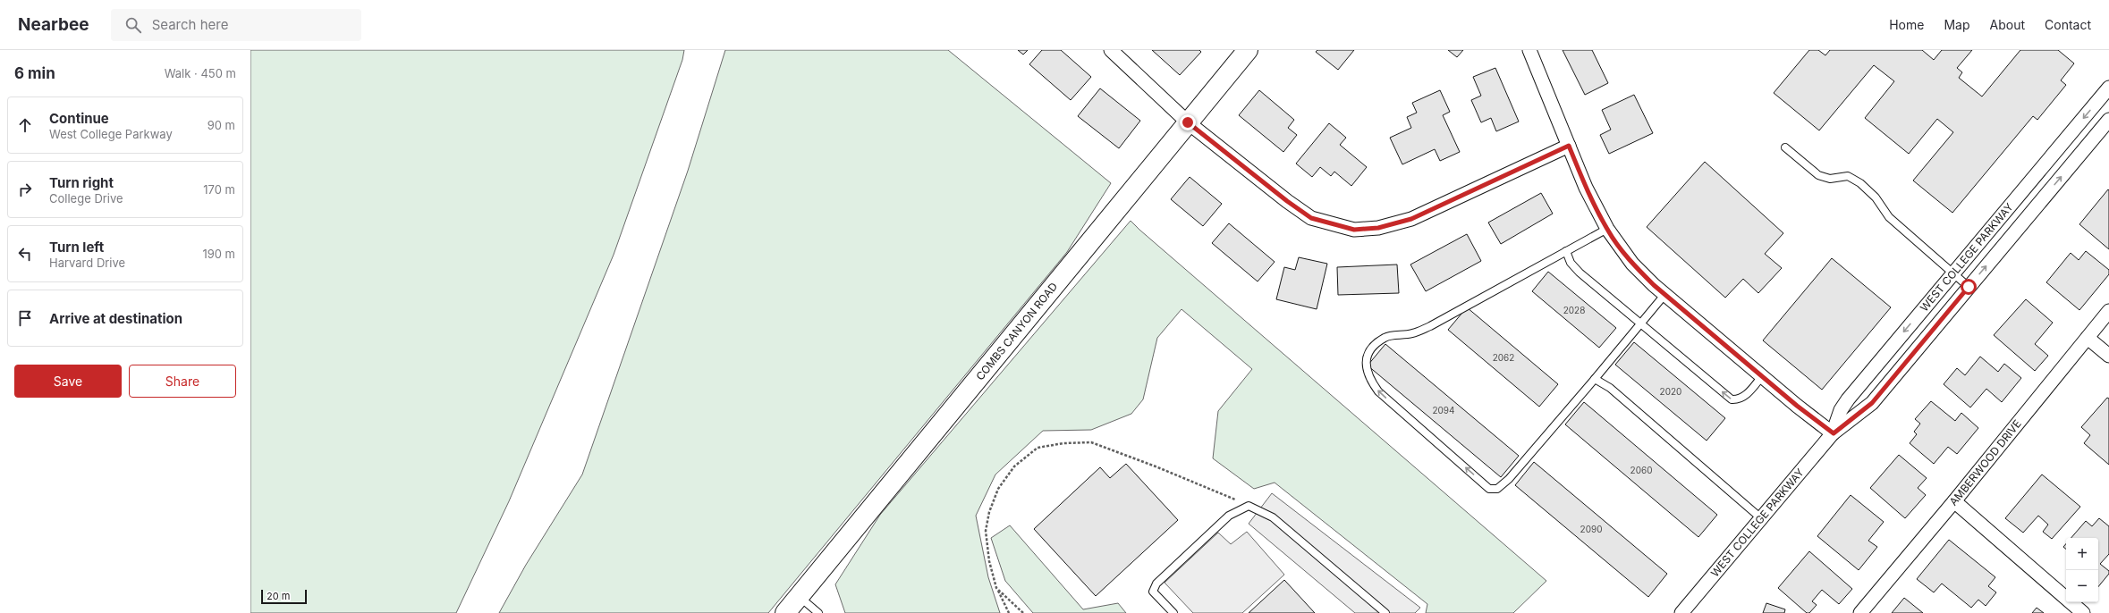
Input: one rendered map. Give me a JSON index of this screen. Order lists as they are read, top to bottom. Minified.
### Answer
{"streets":{"street":["WEST COLLEGE PARKWAY","COMBS CANYON ROAD","AMBERWOOD DRIVE"]},"house_numbers":["2028","2062","2020","2094","2060","2090"],"scale_bar":"20 m","page":{"header":"Nearbee","search":"Search here","nav":["Home","Map","About","Contact"],"heading":["6 min","Walk · 450 m"],"list":[["Continue","West College Parkway","90 m"],["Turn right","College Drive","170 m"],["Turn left","Harvard Drive","190 m"],"Arrive at destination"],"buttons":["Save","Share"],"map_buttons":["+","−"],"scale":"20 m"}}
